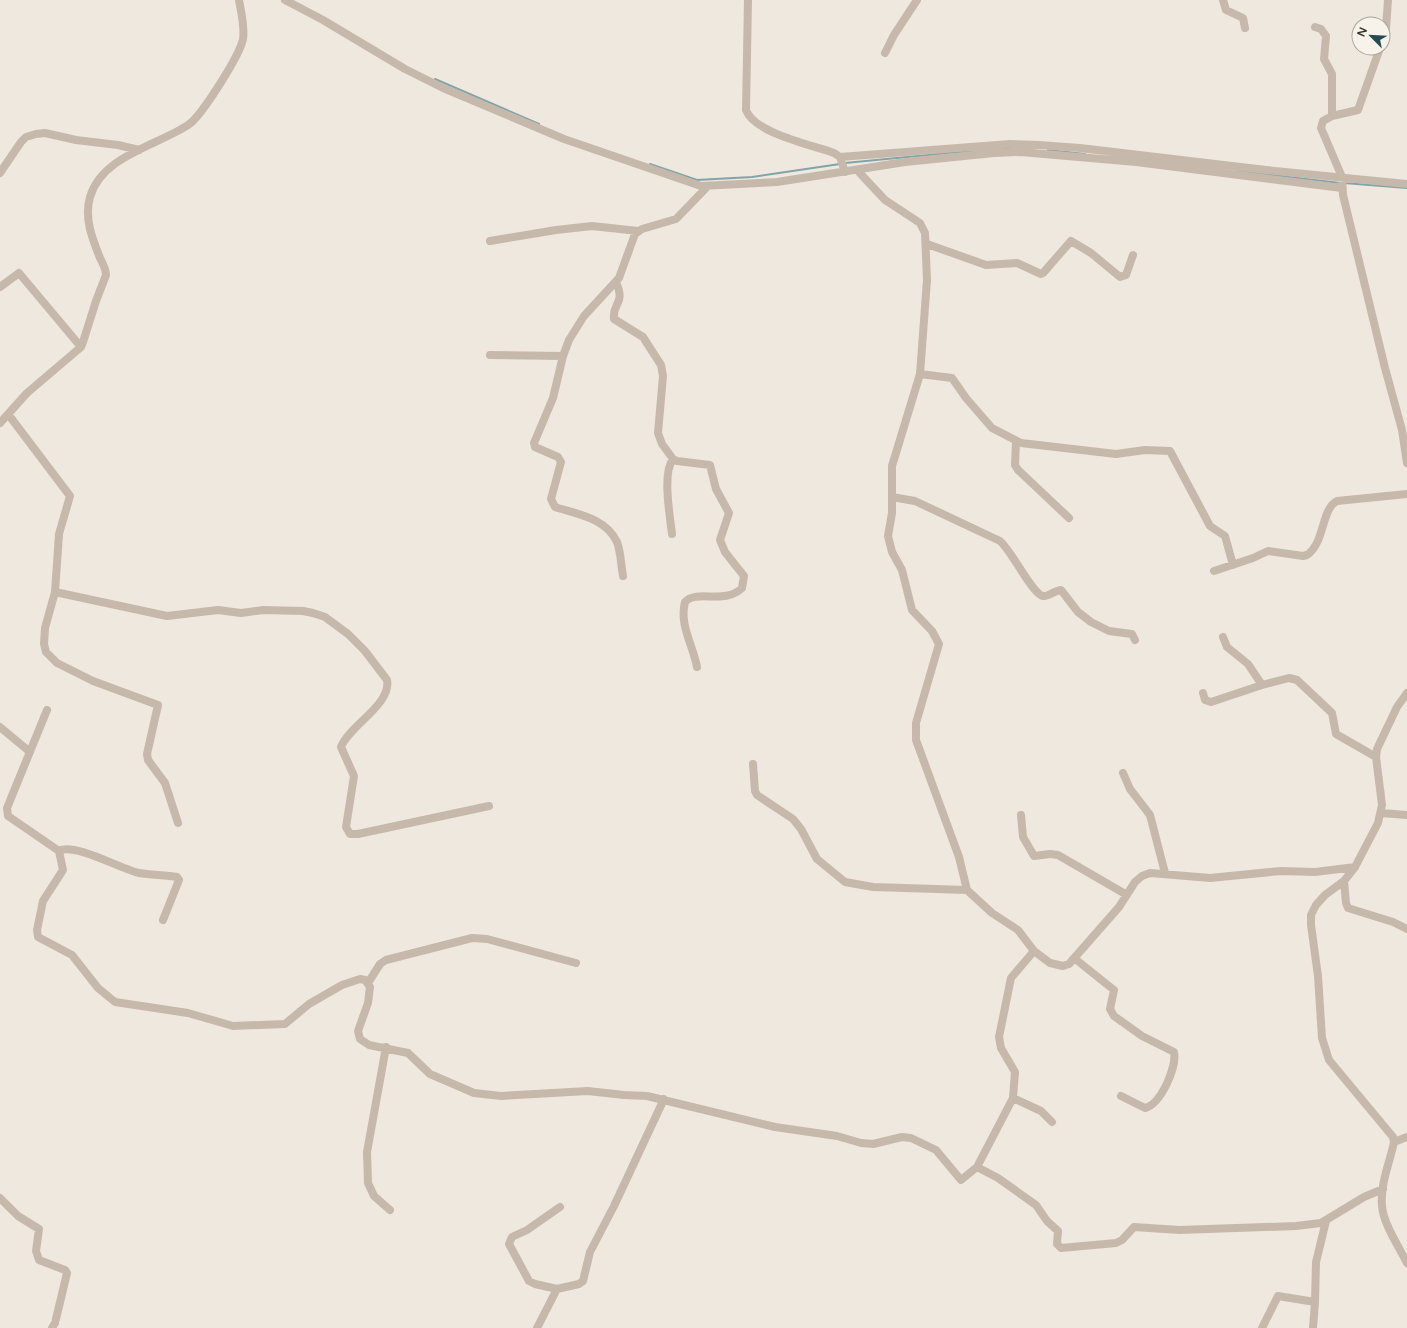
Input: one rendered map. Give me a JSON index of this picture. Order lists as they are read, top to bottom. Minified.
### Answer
{"north":"top left"}
